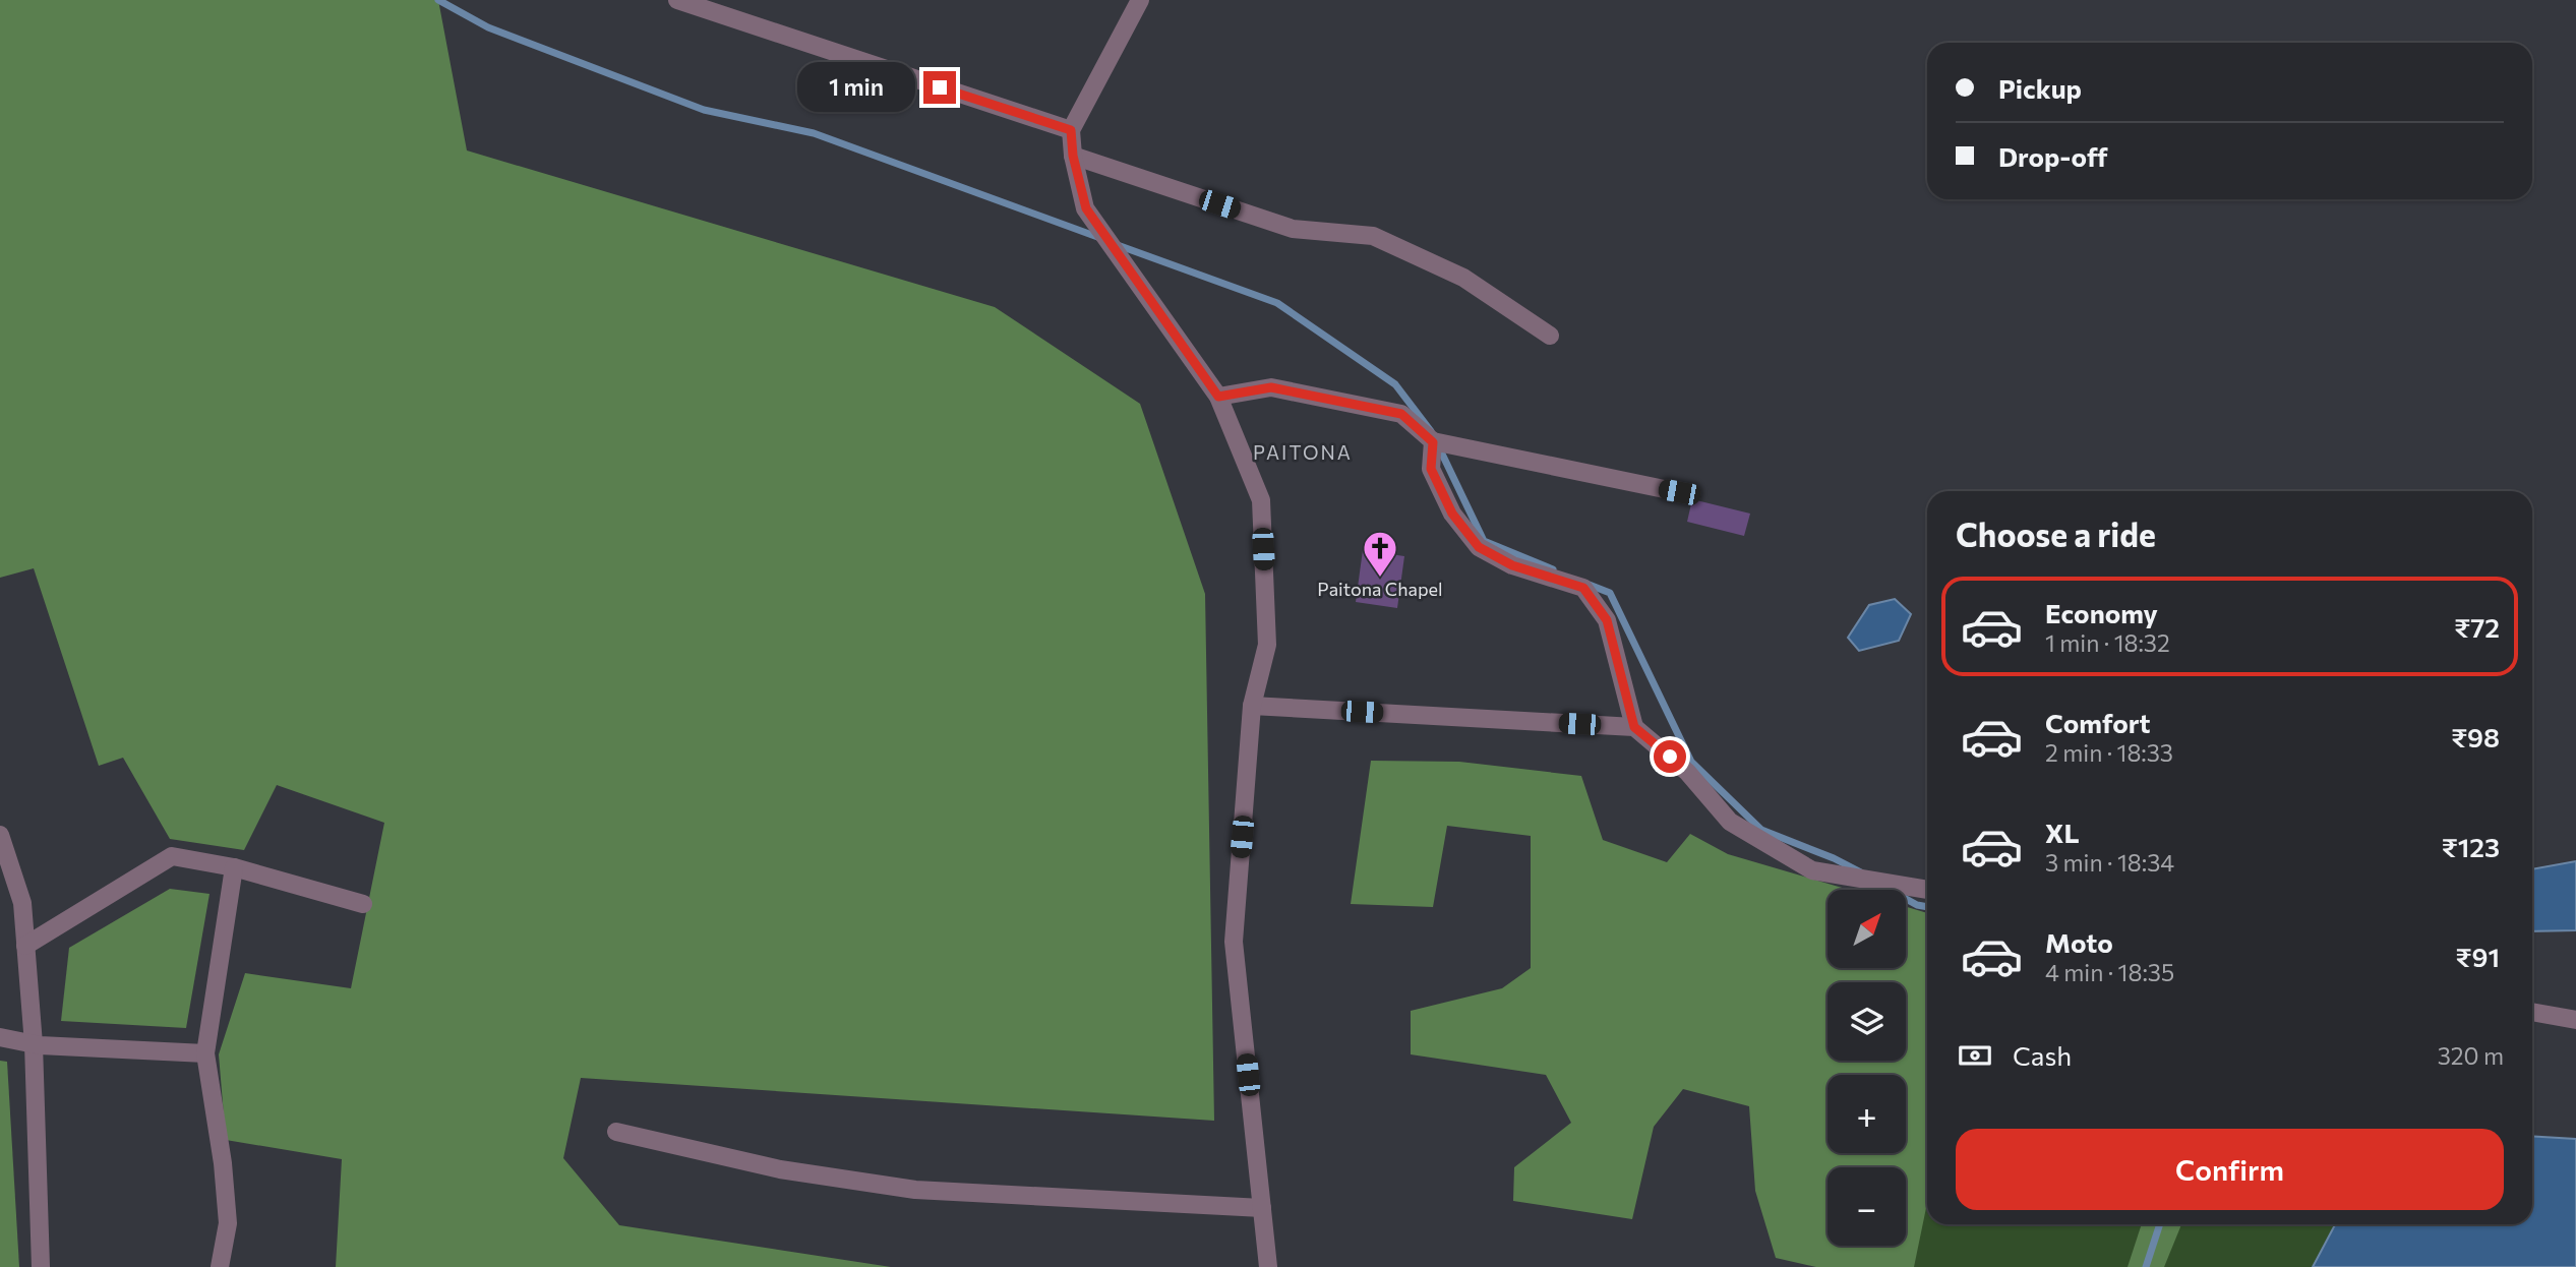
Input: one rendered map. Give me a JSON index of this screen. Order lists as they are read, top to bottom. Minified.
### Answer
{"districts":["PAITONA"],"places":{"church":["Paitona Chapel"]},"north":"top right","page":{"banner":["Pickup","Drop-off"],"bubble":"1 min","heading":"Choose a ride","list":[{"name":"Economy","note":"1 min · 18:32","value":"₹72"},{"name":"Comfort","note":"2 min · 18:33","value":"₹98"},{"name":"XL","note":"3 min · 18:34","value":"₹123"},{"name":"Moto","note":"4 min · 18:35","value":"₹91"}],"map_buttons":["+","−"],"pay":["Cash","320 m"],"buttons":"Confirm"}}
